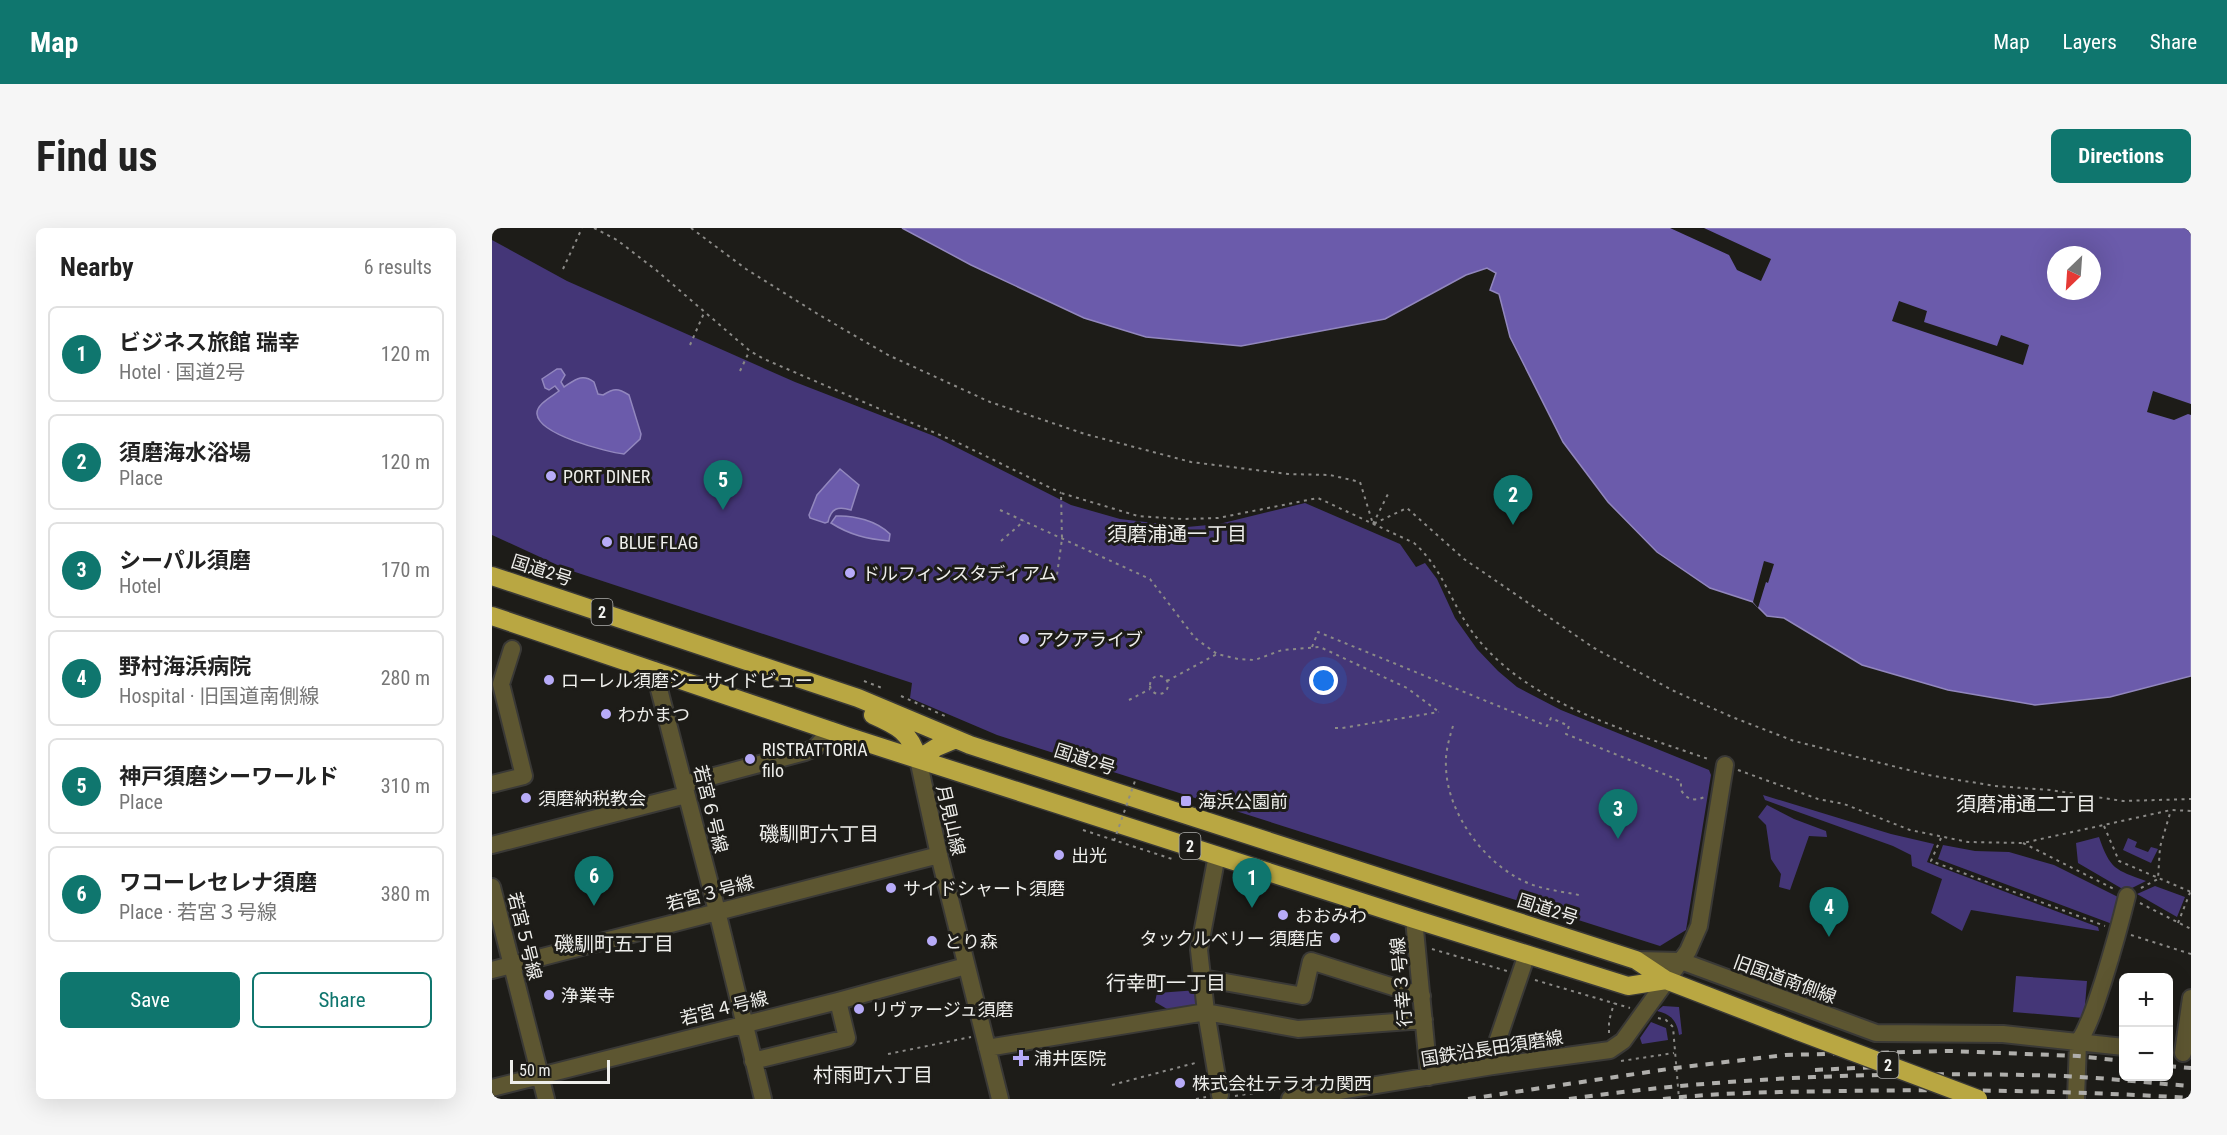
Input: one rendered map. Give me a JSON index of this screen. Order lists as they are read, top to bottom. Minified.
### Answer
{"streets":{"highway":["国道2号","2"],"street":["若宮６号線","月見山線","若宮３号線","若宮５号線","旧国道南側線","行幸３号線","若宮４号線","国鉄沿長田須磨線"]},"crossings":[["国道2号","2"],["国道2号","旧国道南側線"],["国道2号","国鉄沿長田須磨線"],["2","若宮６号線"],["2","月見山線"],["2","行幸３号線"],["2","国鉄沿長田須磨線"],["若宮６号線","若宮３号線"],["若宮６号線","若宮４号線"],["月見山線","若宮３号線"],["月見山線","若宮４号線"],["若宮３号線","若宮５号線"],["若宮５号線","若宮４号線"],["旧国道南側線","国鉄沿長田須磨線"],["行幸３号線","国鉄沿長田須磨線"]],"districts":["須磨浦通一丁目","須磨浦通二丁目","磯馴町六丁目","磯馴町五丁目","行幸町一丁目","村雨町六丁目"],"places":{"other":["PORT DINER","BLUE FLAG","ドルフィンスタディアム","アクアライブ","ローレル須磨シーサイドビュー","わかまつ","RISTRATTORIA filo","須磨納税教会","出光","サイドシャート須磨","おおみわ","タックルベリー 須磨店","とり森","浄業寺","リヴァージュ須磨","株式会社テラオカ関西"],"transit":["海浜公園前"],"health":["浦井医院"]},"scale_bar":"50 m","north":"bottom left","page":{"header":"Map","nav":["Map","Layers","Share"],"buttons":["Directions",["Save","Share"]],"title":"Find us","heading":["Nearby","6 results"],"list":[{"mark":"1","name":"ビジネス旅館 瑞幸","note":"Hotel · 国道2号","value":"120 m"},{"mark":"2","name":"須磨海水浴場","note":"Place","value":"120 m"},{"mark":"3","name":"シーパル須磨","note":"Hotel","value":"170 m"},{"mark":"4","name":"野村海浜病院","note":"Hospital · 旧国道南側線","value":"280 m"},{"mark":"5","name":"神戸須磨シーワールド","note":"Place","value":"310 m"},{"mark":"6","name":"ワコーレセレナ須磨","note":"Place · 若宮３号線","value":"380 m"}],"pins":["5","2","3","6","1","4"],"map_buttons":["+","−"],"scale":"50 m"}}
